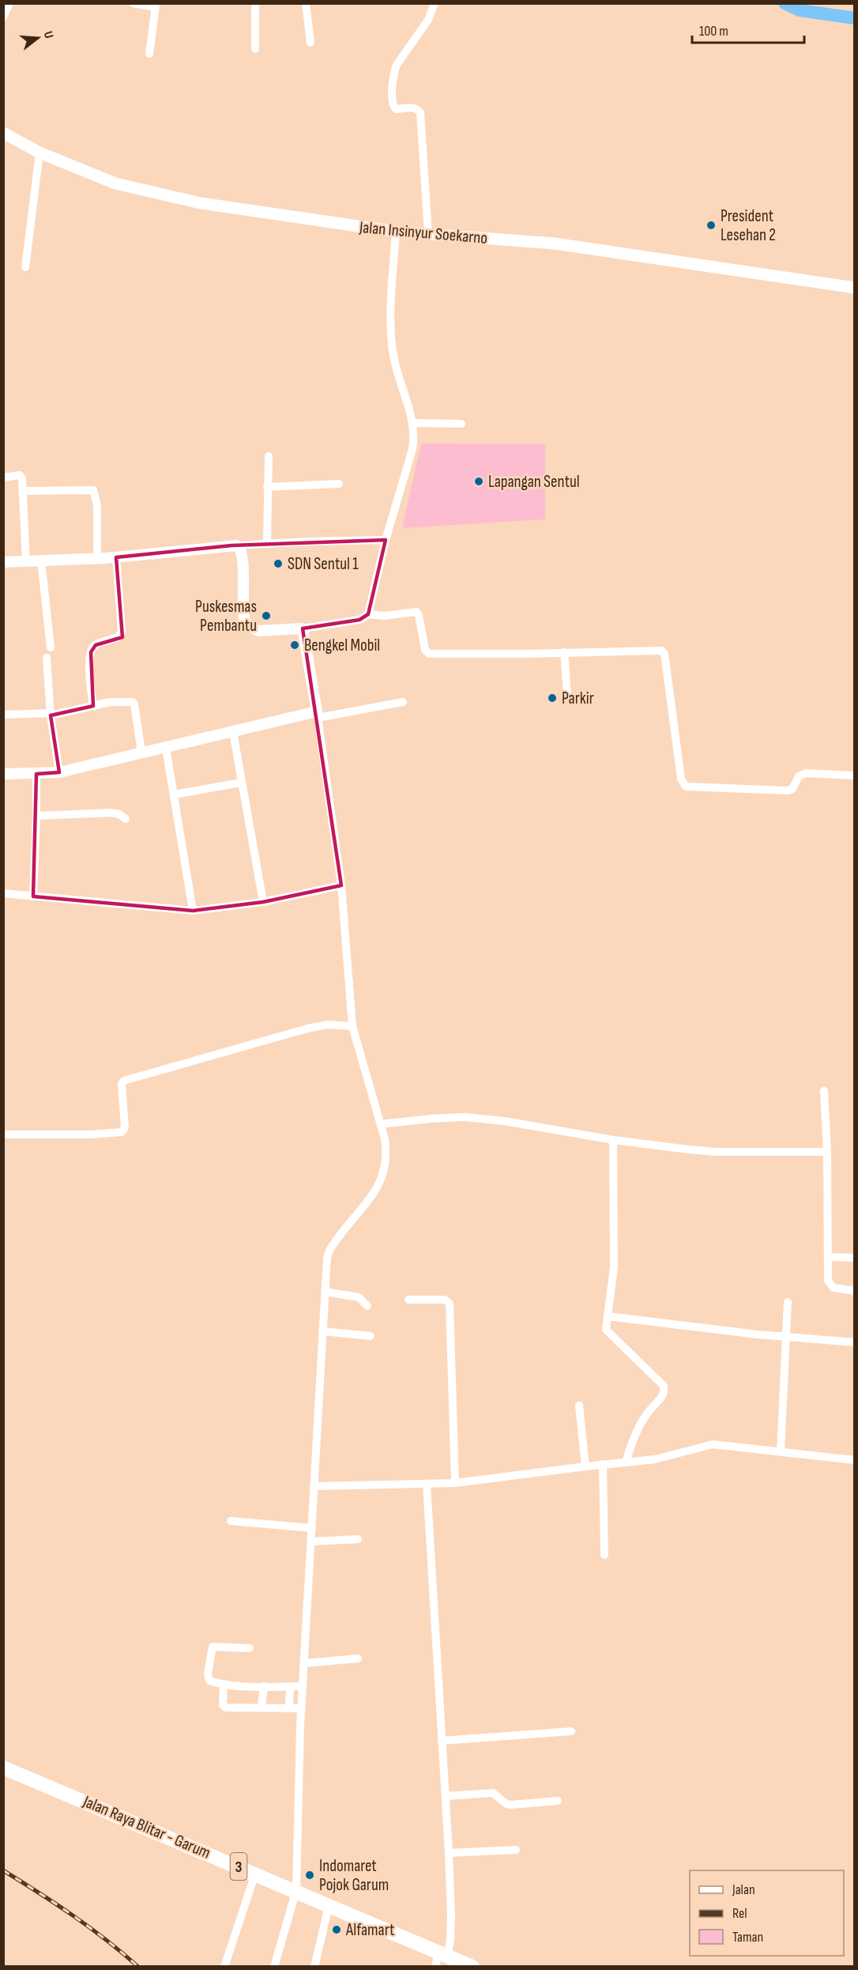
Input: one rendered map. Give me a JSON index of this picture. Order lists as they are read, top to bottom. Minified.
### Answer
{"streets":{"highway":["Jalan Raya Blitar - Garum","3"],"main road":["Jalan Insinyur Soekarno"]},"places":["President Lesehan 2","Lapangan Sentul","SDN Sentul 1","Puskesmas Pembantu","Bengkel Mobil","Parkir","Indomaret Pojok Garum","Alfamart"],"legend":["Jalan","Rel","Taman"],"scale_bar":"100 m","north":"right"}
